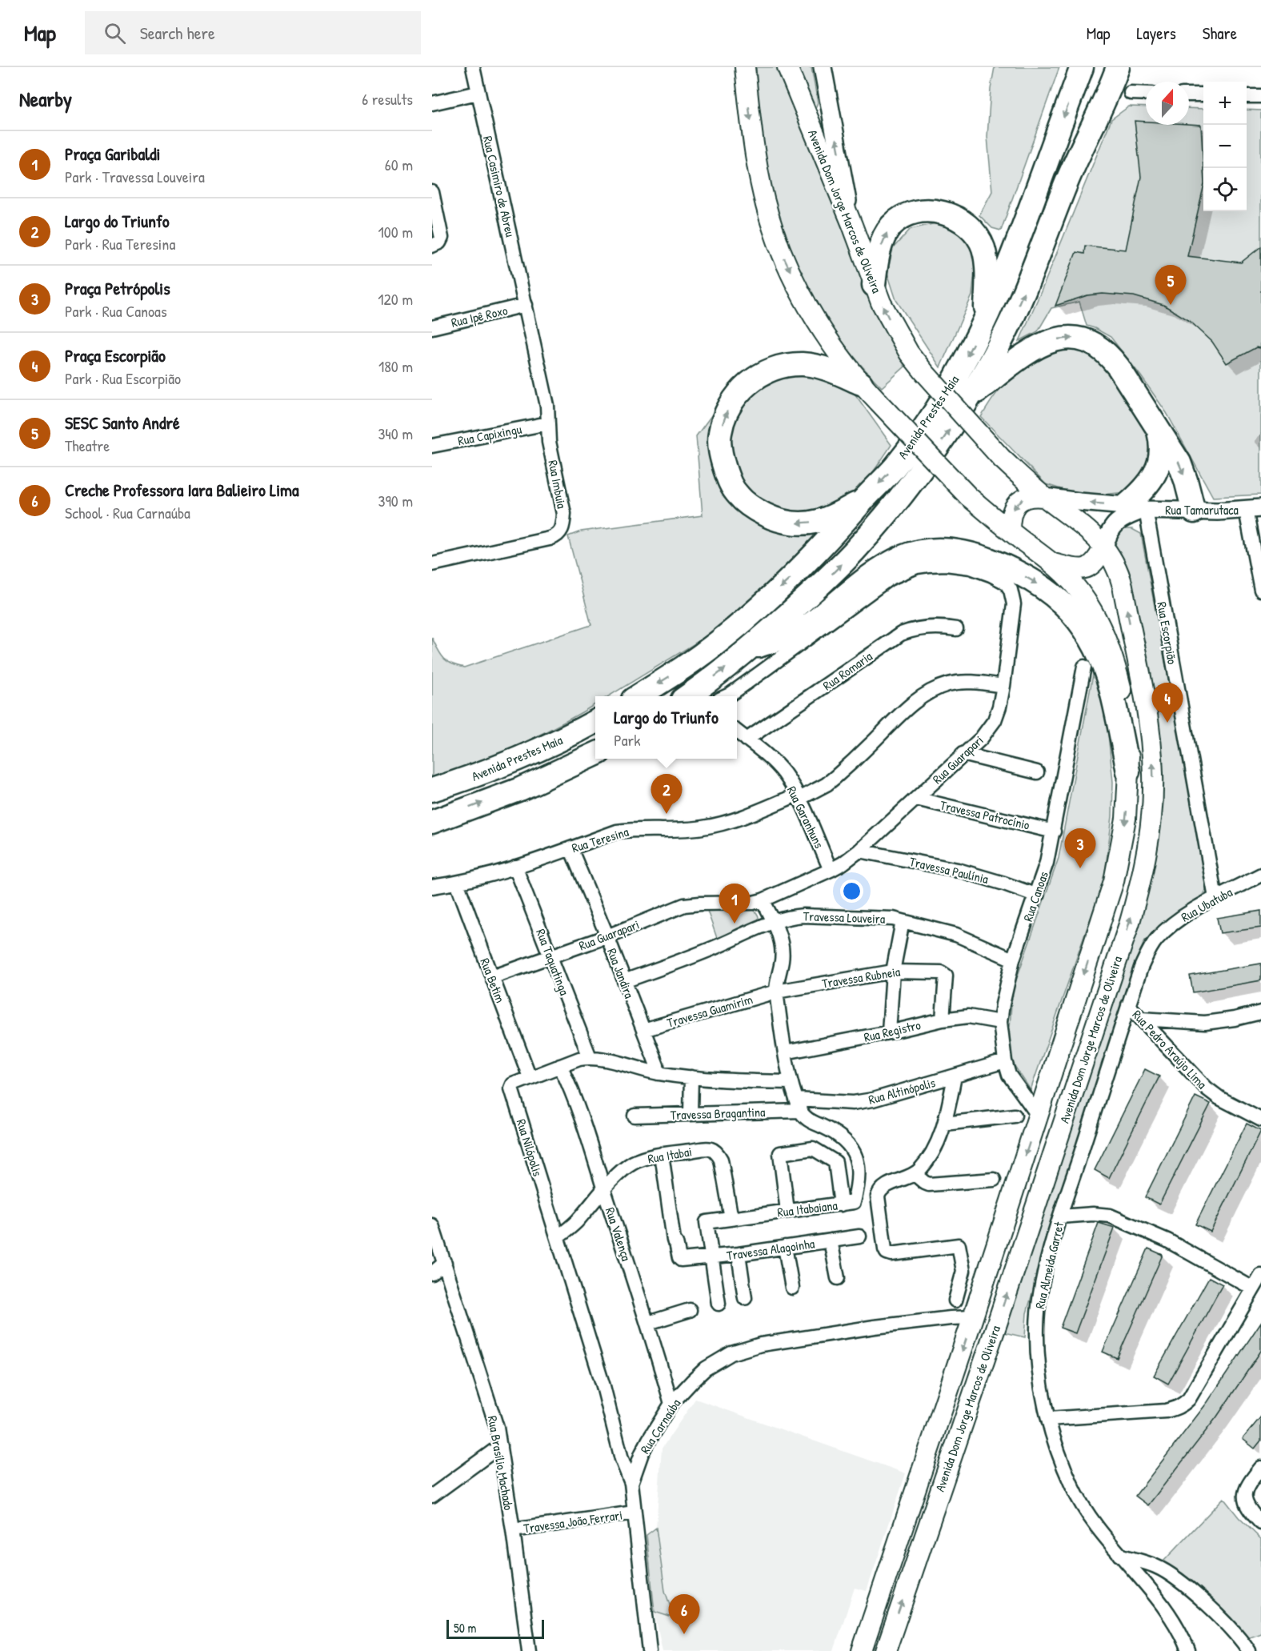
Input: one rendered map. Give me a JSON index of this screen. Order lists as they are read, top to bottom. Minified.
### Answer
{"streets":{"highway":["Avenida Prestes Maia"],"main road":["Avenida Dom Jorge Marcos de Oliveira"],"street":["Rua Casimiro de Abreu","Rua Ipê Roxo","Rua Capixingu","Rua Imbuia","Rua Tamarutaca","Rua Escorpião","Rua Romaria","Rua Guarapari","Travessa Patrocínio","Rua Garanhuns","Rua Teresina","Travessa Paulínia","Rua Canoas","Rua Ubatuba","Travessa Louveira","Rua Taquatinga","Rua Jandira","Travessa Rubneia","Rua Betim","Travessa Guamirim","Rua Registro","Rua Pedro Araújo Lima","Rua Altinópolis","Travessa Bragantina","Rua Nilópolis","Rua Itabai","Rua Itabaiana","Rua Valença","Travessa Alagoinha","Rua Almeida Garret","Rua Carnaúba","Rua Brasílio Machado","Travessa João Ferrari"]},"crossings":[["Rua Casimiro de Abreu","Rua Ipê Roxo"],["Rua Casimiro de Abreu","Rua Imbuia"],["Avenida Dom Jorge Marcos de Oliveira","Rua Tamarutaca"],["Avenida Dom Jorge Marcos de Oliveira","Rua Canoas"],["Avenida Dom Jorge Marcos de Oliveira","Rua Carnaúba"],["Rua Ipê Roxo","Rua Imbuia"],["Rua Capixingu","Rua Imbuia"],["Rua Tamarutaca","Rua Escorpião"],["Rua Escorpião","Rua Ubatuba"],["Rua Romaria","Rua Garanhuns"],["Rua Guarapari","Travessa Patrocínio"],["Rua Guarapari","Rua Garanhuns"],["Rua Guarapari","Rua Teresina"],["Rua Guarapari","Travessa Paulínia"],["Rua Guarapari","Rua Taquatinga"],["Rua Guarapari","Rua Jandira"],["Rua Guarapari","Rua Betim"],["Travessa Patrocínio","Rua Canoas"],["Rua Garanhuns","Rua Teresina"],["Rua Teresina","Rua Taquatinga"],["Rua Teresina","Rua Jandira"],["Rua Teresina","Rua Betim"],["Travessa Paulínia","Rua Canoas"],["Rua Canoas","Travessa Louveira"],["Rua Canoas","Rua Registro"],["Rua Canoas","Rua Altinópolis"],["Rua Ubatuba","Rua Almeida Garret"],["Travessa Louveira","Rua Jandira"],["Rua Taquatinga","Rua Nilópolis"],["Rua Jandira","Travessa Guamirim"],["Rua Jandira","Rua Nilópolis"],["Travessa Rubneia","Travessa Guamirim"],["Travessa Rubneia","Rua Registro"],["Rua Betim","Rua Nilópolis"],["Rua Pedro Araújo Lima","Rua Almeida Garret"],["Rua Altinópolis","Travessa Bragantina"],["Rua Altinópolis","Rua Itabaiana"],["Travessa Bragantina","Rua Itabaiana"],["Rua Nilópolis","Rua Itabai"],["Rua Nilópolis","Rua Valença"],["Rua Nilópolis","Rua Carnaúba"],["Rua Itabai","Rua Itabaiana"],["Rua Itabai","Rua Valença"],["Rua Itabai","Travessa Alagoinha"],["Rua Itabaiana","Travessa Alagoinha"],["Rua Valença","Rua Carnaúba"],["Rua Carnaúba","Travessa João Ferrari"],["Rua Brasílio Machado","Travessa João Ferrari"]],"one_way":["Rua Tamarutaca"],"scale_bar":"50 m","north":"top","page":{"header":"Map","search":"Search here","nav":["Map","Layers","Share"],"heading":["Nearby","6 results"],"map_buttons":["+","−"],"list":[{"mark":"1","name":"Praça Garibaldi","note":"Park · Travessa Louveira","value":"60 m"},{"mark":"2","name":"Largo do Triunfo","note":"Park · Rua Teresina","value":"100 m"},{"mark":"3","name":"Praça Petrópolis","note":"Park · Rua Canoas","value":"120 m"},{"mark":"4","name":"Praça Escorpião","note":"Park · Rua Escorpião","value":"180 m"},{"mark":"5","name":"SESC Santo André","note":"Theatre","value":"340 m"},{"mark":"6","name":"Creche Professora Iara Balieiro Lima","note":"School · Rua Carnaúba","value":"390 m"}],"pins":["5","4","2","3","1","6"],"popup":["Largo do Triunfo","Park"],"scale":"50 m"}}
